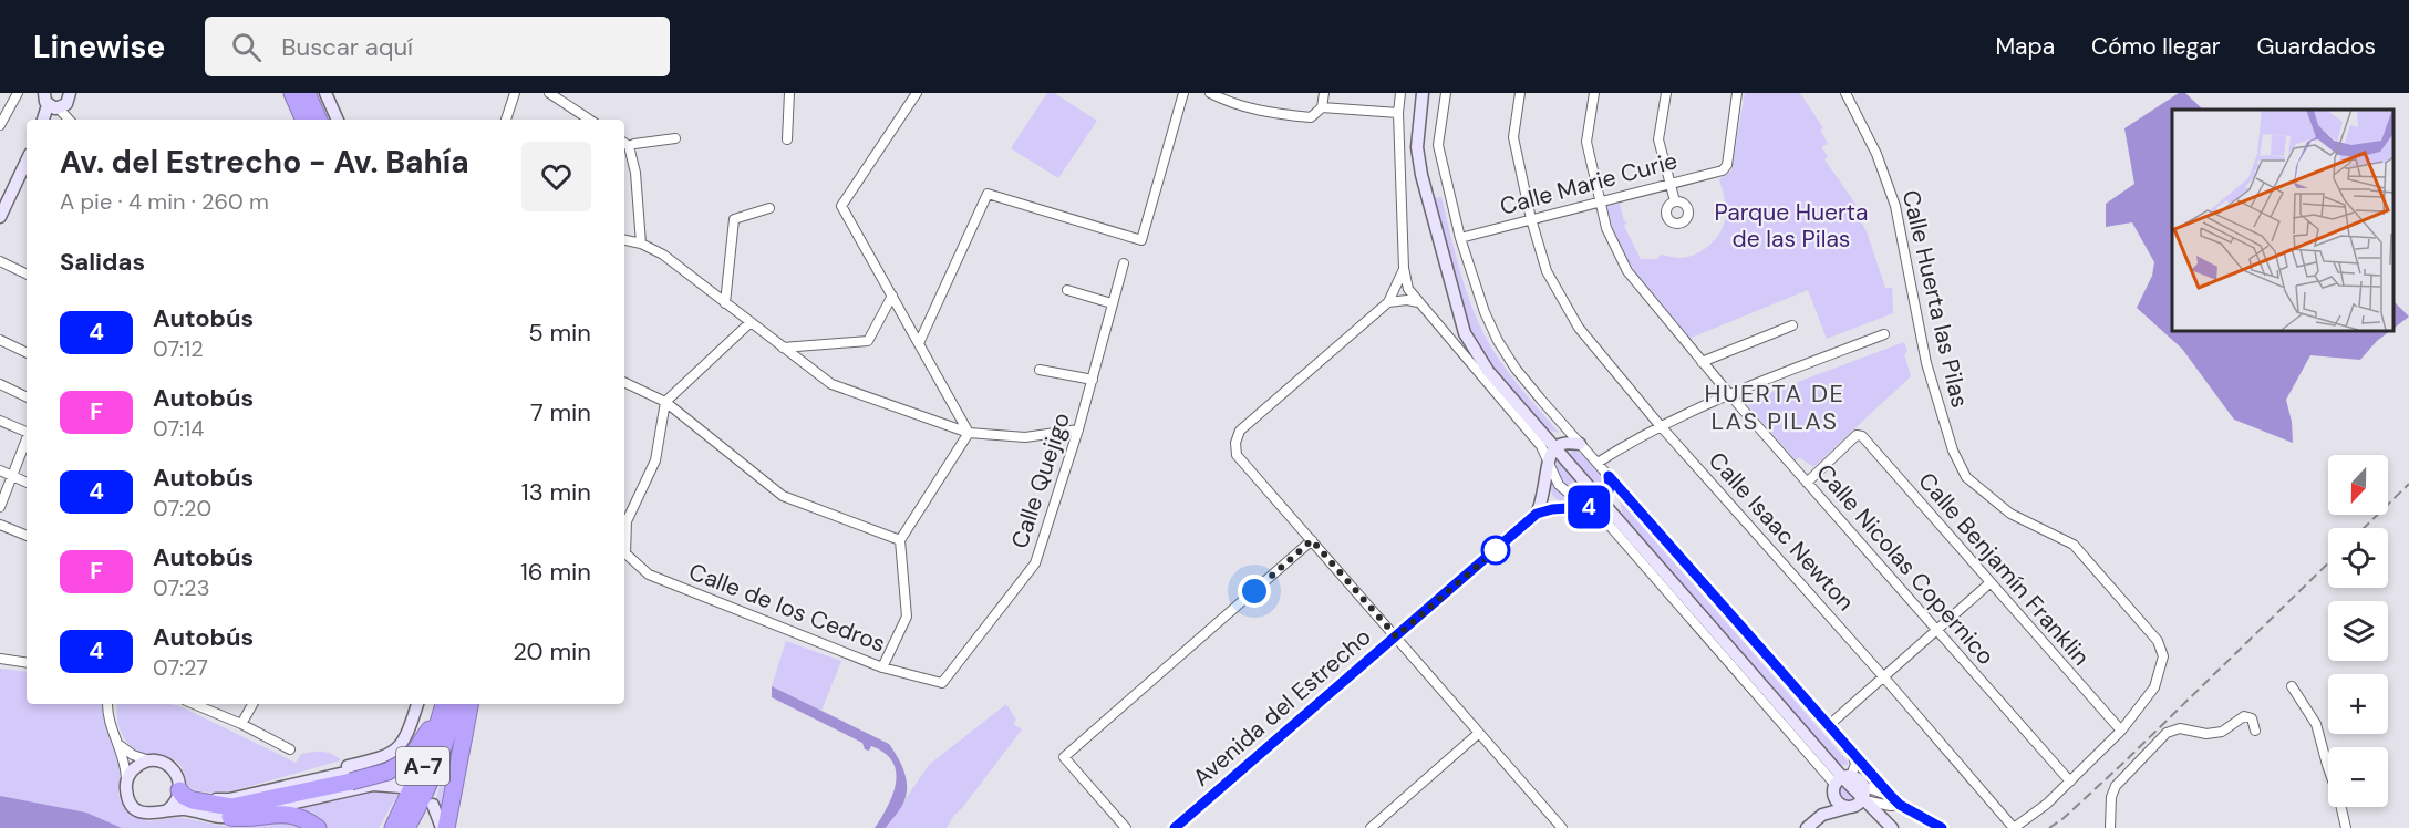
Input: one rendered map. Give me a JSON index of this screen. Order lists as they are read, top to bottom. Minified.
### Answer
{"streets":{"highway":["A-7"],"street":["Calle Marie Curie","Calle Huerta las Pilas","Calle Quejigo","Calle Isaac Newton","Calle Nicolas Copernico","Calle Benjamín Franklin","Calle de los Cedros","Avenida del Estrecho"]},"crossings":[["Calle Marie Curie","Calle Isaac Newton"],["Calle Marie Curie","Calle Nicolas Copernico"],["Calle Huerta las Pilas","Calle Isaac Newton"],["Calle Huerta las Pilas","Calle Nicolas Copernico"],["Calle Huerta las Pilas","Calle Benjamín Franklin"],["Calle Quejigo","Calle de los Cedros"],["Calle Nicolas Copernico","Calle Benjamín Franklin"]],"districts":["HUERTA DE LAS PILAS"],"parks":["Parque Huerta de las Pilas"],"lines":["bus line 4"],"north":"bottom","page":{"header":"Linewise","search":"Buscar aquí","nav":["Mapa","Cómo llegar","Guardados"],"on_map":"4","heading":[["Av. del Estrecho - Av. Bahía","A pie · 4 min · 260 m"],"Salidas"],"list":[{"mark":"4","name":"Autobús","note":"07:12","value":"5 min"},{"mark":"F","name":"Autobús","note":"07:14","value":"7 min"},{"mark":"4","name":"Autobús","note":"07:20","value":"13 min"},{"mark":"F","name":"Autobús","note":"07:23","value":"16 min"},{"mark":"4","name":"Autobús","note":"07:27","value":"20 min"}],"map_buttons":["+","−"]}}
